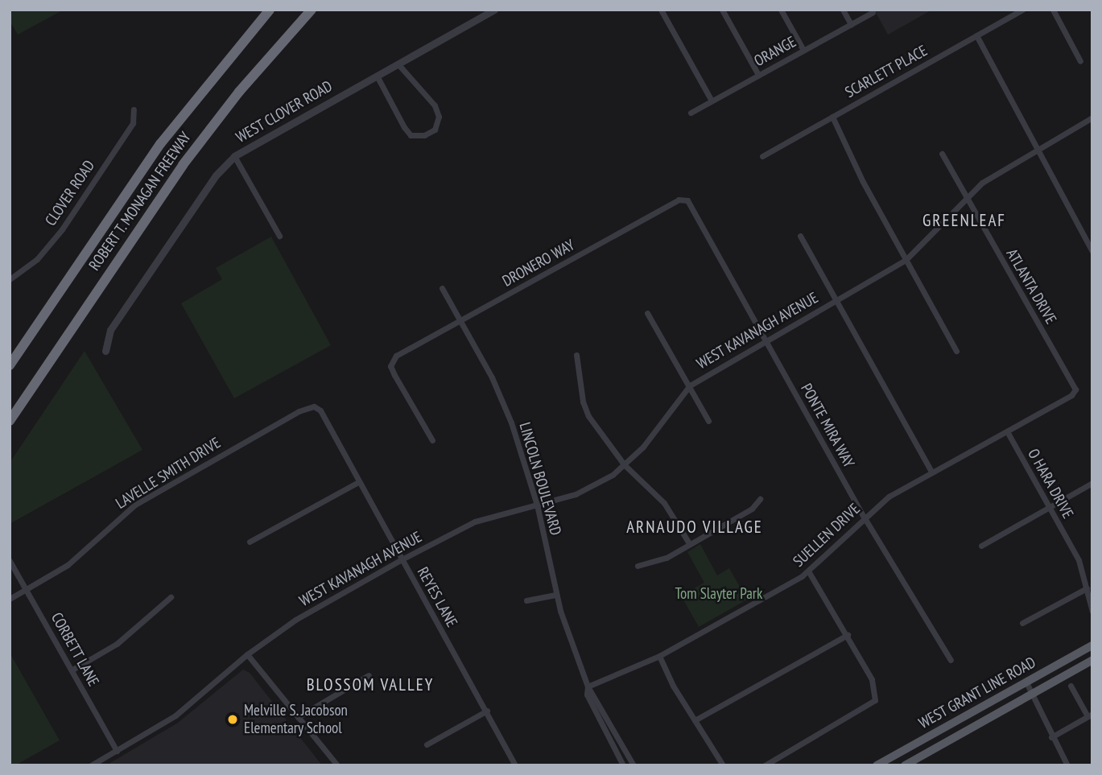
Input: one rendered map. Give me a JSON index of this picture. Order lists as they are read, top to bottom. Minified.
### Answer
{"streets":{"highway":["ROBERT T. MONAGAN FREEWAY"],"main road":["WEST GRANT LINE ROAD"],"street":["ORANGE","SCARLETT PLACE","WEST CLOVER ROAD","CLOVER ROAD","DRONERO WAY","ATLANTA DRIVE","WEST KAVANAGH AVENUE","PONTE MIRA WAY","LAVELLE SMITH DRIVE","LINCOLN BOULEVARD","O HARA DRIVE","SUELLEN DRIVE","REYES LANE","CORBETT LANE"]},"crossings":[["DRONERO WAY","PONTE MIRA WAY"],["DRONERO WAY","LINCOLN BOULEVARD"],["ATLANTA DRIVE","WEST KAVANAGH AVENUE"],["ATLANTA DRIVE","SUELLEN DRIVE"],["WEST KAVANAGH AVENUE","PONTE MIRA WAY"],["WEST KAVANAGH AVENUE","LINCOLN BOULEVARD"],["WEST KAVANAGH AVENUE","REYES LANE"],["WEST KAVANAGH AVENUE","CORBETT LANE"],["PONTE MIRA WAY","SUELLEN DRIVE"],["LAVELLE SMITH DRIVE","REYES LANE"],["LAVELLE SMITH DRIVE","CORBETT LANE"],["LINCOLN BOULEVARD","SUELLEN DRIVE"],["O HARA DRIVE","SUELLEN DRIVE"]],"districts":["GREENLEAF","ARNAUDO VILLAGE","BLOSSOM VALLEY"],"parks":["Tom Slayter Park"],"places":["Melville S. Jacobson Elementary School"]}
